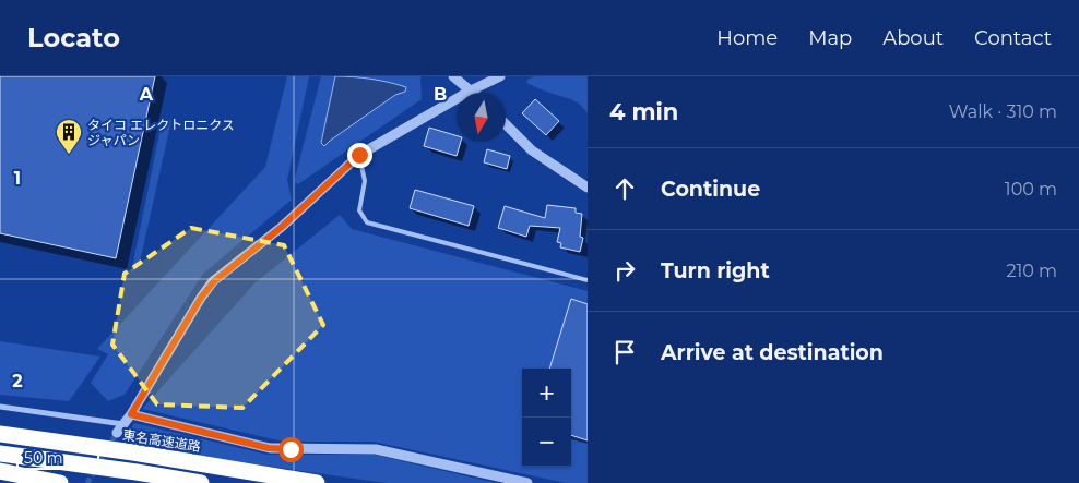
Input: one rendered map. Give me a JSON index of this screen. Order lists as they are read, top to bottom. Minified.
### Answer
{"streets":{"highway":["東名高速道路"]},"places":{"building":["タイコ エレクトロニクス ジャパン"]},"scale_bar":"50 m","north":"bottom","page":{"header":"Locato","nav":["Home","Map","About","Contact"],"heading":["4 min","Walk · 310 m"],"list":[["Continue","100 m"],["Turn right","210 m"],"Arrive at destination"],"map_buttons":["+","−"],"scale":"50 m"},"grid":{"columns":["A","B"],"rows":["1","2"]}}
